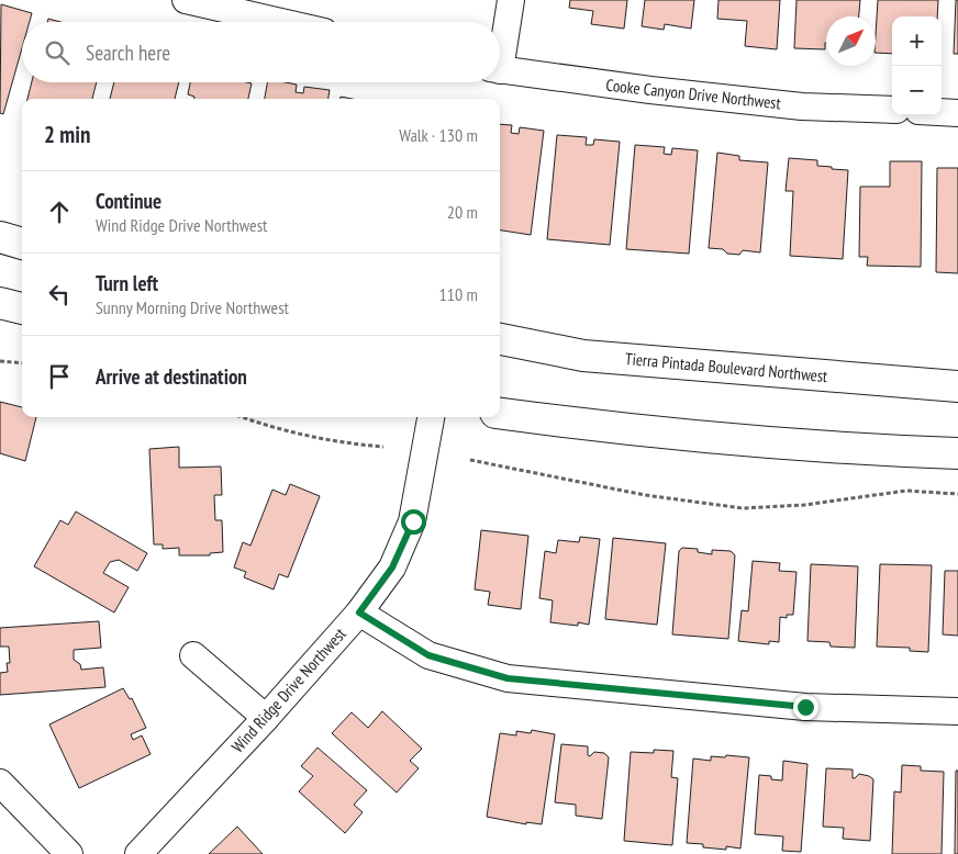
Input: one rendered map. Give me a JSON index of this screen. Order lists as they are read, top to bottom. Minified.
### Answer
{"streets":{"main road":["Tierra Pintada Boulevard Northwest"],"street":["Cooke Canyon Drive Northwest","Wind Ridge Drive Northwest"]},"north":"top right","page":{"map_buttons":["+","−"],"search":"Search here","heading":["2 min","Walk · 130 m"],"list":[["Continue","Wind Ridge Drive Northwest","20 m"],["Turn left","Sunny Morning Drive Northwest","110 m"],"Arrive at destination"]}}
